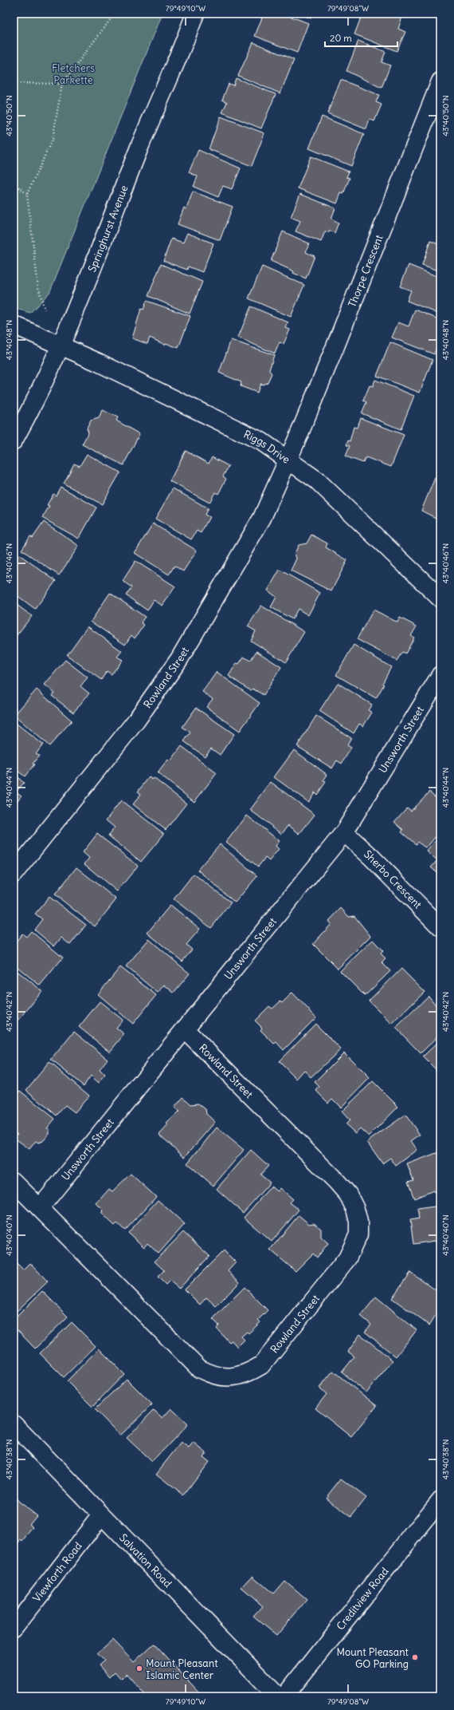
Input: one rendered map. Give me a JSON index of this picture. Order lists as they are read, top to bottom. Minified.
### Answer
{"streets":{"street":["Springhurst Avenue","Thorpe Crescent","Riggs Drive","Rowland Street","Unsworth Street","Sherbo Crescent","Salvation Road","Viewforth Road","Creditview Road"]},"crossings":[["Springhurst Avenue","Riggs Drive"],["Thorpe Crescent","Riggs Drive"],["Thorpe Crescent","Rowland Street"],["Riggs Drive","Rowland Street"],["Rowland Street","Unsworth Street"],["Unsworth Street","Sherbo Crescent"],["Salvation Road","Viewforth Road"]],"parks":["Fletchers Parkette"],"places":["Mount Pleasant GO Parking","Mount Pleasant Islamic Center"],"scale_bar":"20 m","coordinates":["79°49'10\"W","79°49'08\"W","43°40'50\"N","43°40'48\"N","43°40'46\"N","43°40'44\"N","43°40'42\"N","43°40'40\"N","43°40'38\"N"]}
